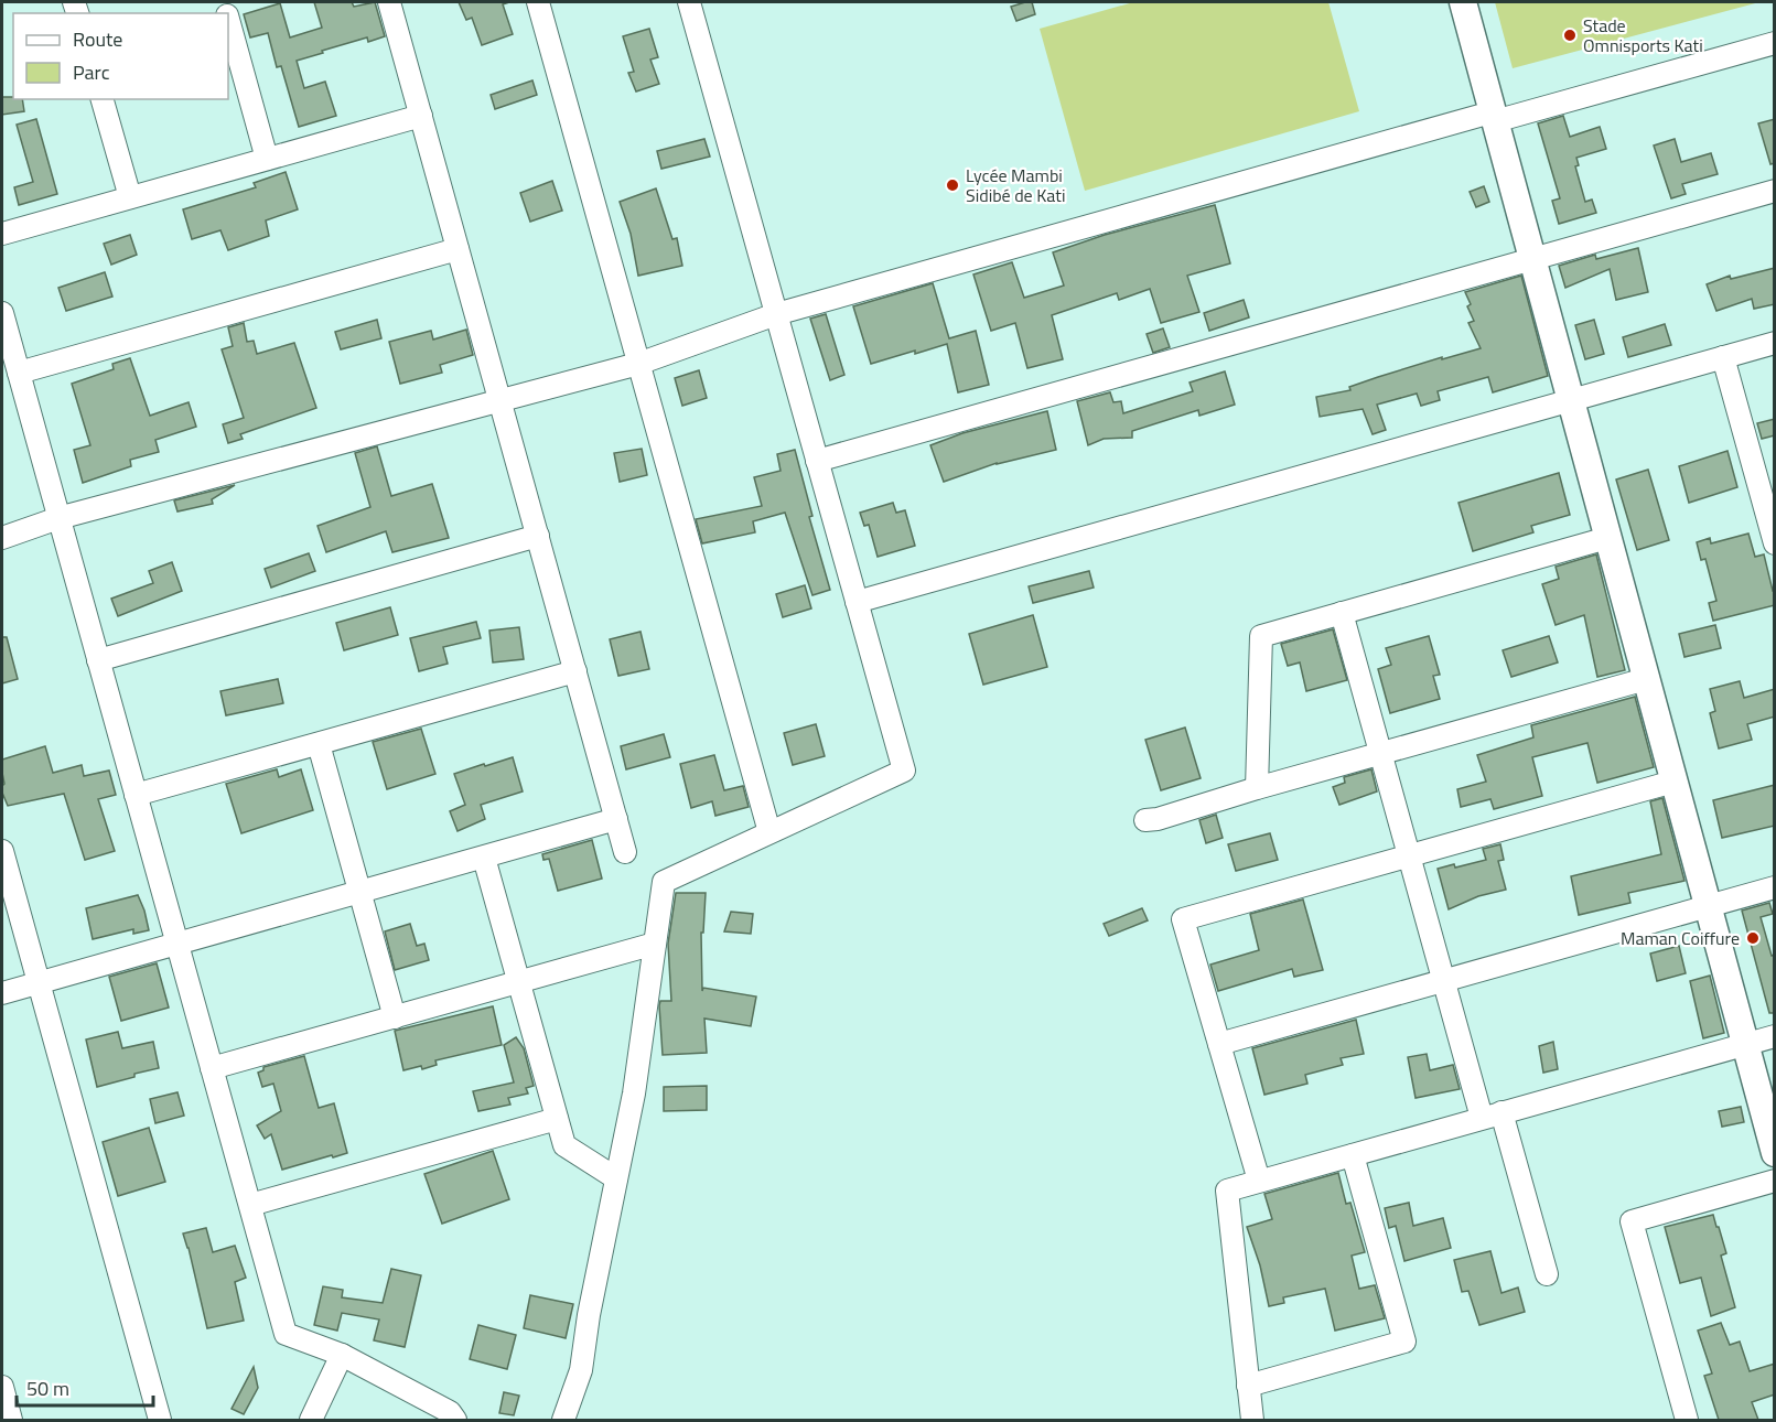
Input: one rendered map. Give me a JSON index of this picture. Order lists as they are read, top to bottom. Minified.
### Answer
{"places":["Stade Omnisports Kati","Lycée Mambi Sidibé de Kati","Maman Coiffure"],"legend":["Route","Parc"],"scale_bar":"50 m"}
